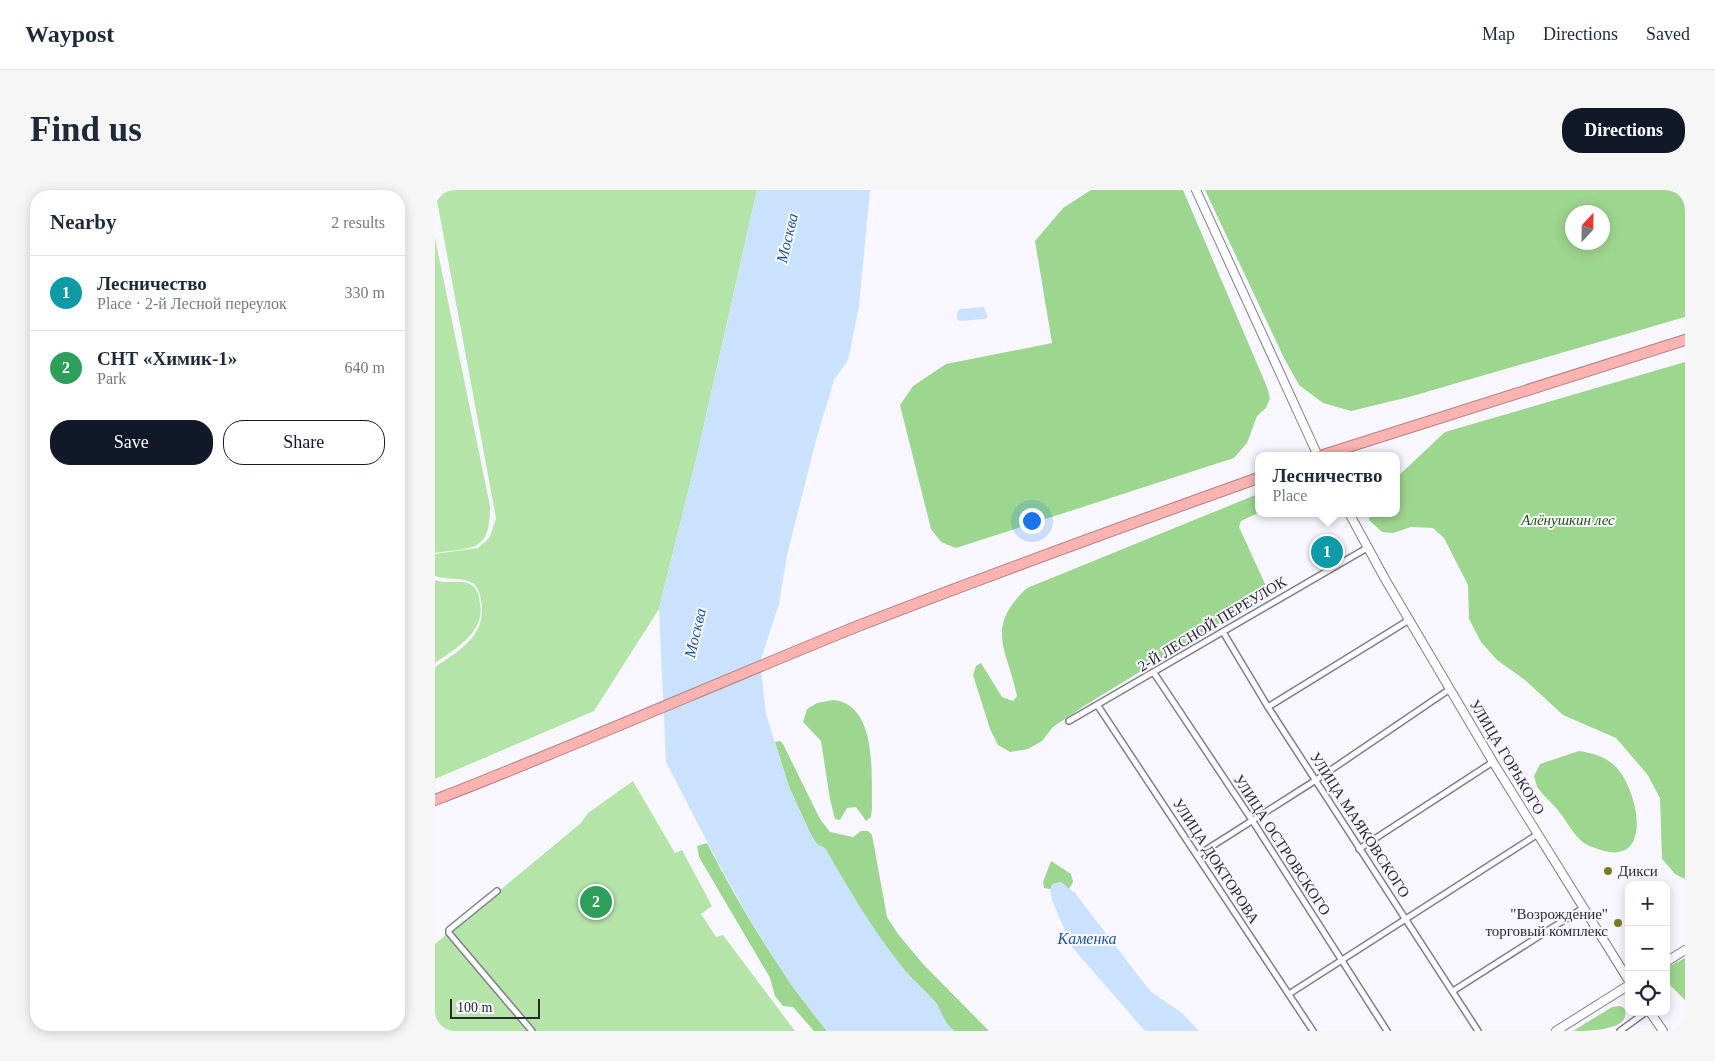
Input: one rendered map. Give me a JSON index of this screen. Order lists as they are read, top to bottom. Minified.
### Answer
{"streets":{"main road":["УЛИЦА ГОРЬКОГО"],"street":["2-Й ЛЕСНОЙ ПЕРЕУЛОК","УЛИЦА МАЯКОВСКОГО","УЛИЦА ОСТРОВСКОГО","УЛИЦА ДОКТОРОВА"]},"crossings":[["2-Й ЛЕСНОЙ ПЕРЕУЛОК","УЛИЦА ГОРЬКОГО"],["2-Й ЛЕСНОЙ ПЕРЕУЛОК","УЛИЦА МАЯКОВСКОГО"],["2-Й ЛЕСНОЙ ПЕРЕУЛОК","УЛИЦА ОСТРОВСКОГО"],["2-Й ЛЕСНОЙ ПЕРЕУЛОК","УЛИЦА ДОКТОРОВА"]],"water":["Москва","Каменка"],"parks":["Алёнушкин лес"],"places":["Дикси","\"Возрождение\" торговый комплекс"],"scale_bar":"100 m","north":"top","page":{"header":"Waypost","nav":["Map","Directions","Saved"],"buttons":["Directions",["Save","Share"]],"title":"Find us","heading":["Nearby","2 results"],"list":[{"mark":"1","name":"Лесничество","note":"Place · 2-й Лесной переулок","value":"330 m"},{"mark":"2","name":"СНТ «Химик-1»","note":"Park","value":"640 m"}],"popup":["Лесничество","Place"],"pins":["1","2"],"map_buttons":["+","−"],"scale":"100 m"}}
